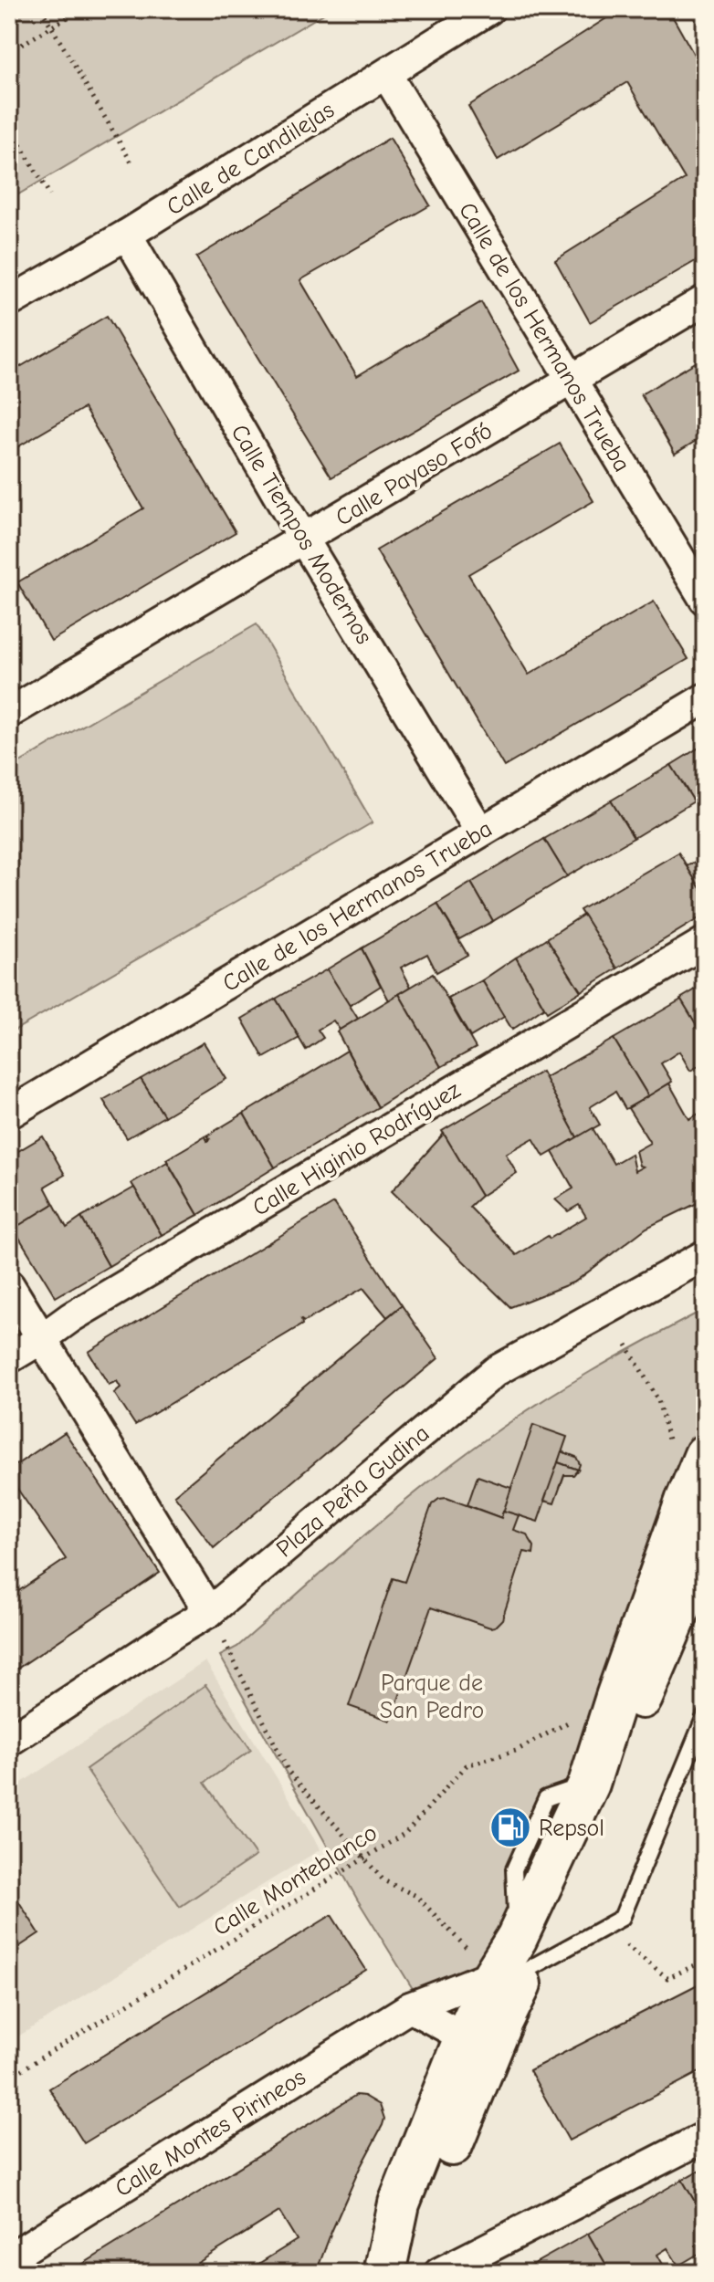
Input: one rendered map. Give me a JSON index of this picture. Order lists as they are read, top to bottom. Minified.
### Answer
{"streets":{"street":["Calle de Candilejas","Calle de los Hermanos Trueba","Calle Payaso Fofó","Calle Tiempos Modernos","Calle Higinio Rodríguez","Plaza Peña Gudina","Calle Montes Pirineos"],"path":["Calle Monteblanco"]},"crossings":[["Calle de Candilejas","Calle de los Hermanos Trueba"],["Calle de Candilejas","Calle Tiempos Modernos"],["Calle de los Hermanos Trueba","Calle Payaso Fofó"],["Calle de los Hermanos Trueba","Calle Tiempos Modernos"],["Calle Payaso Fofó","Calle Tiempos Modernos"]],"parks":["Parque de San Pedro"],"places":{"fuel station":["Repsol"]}}
